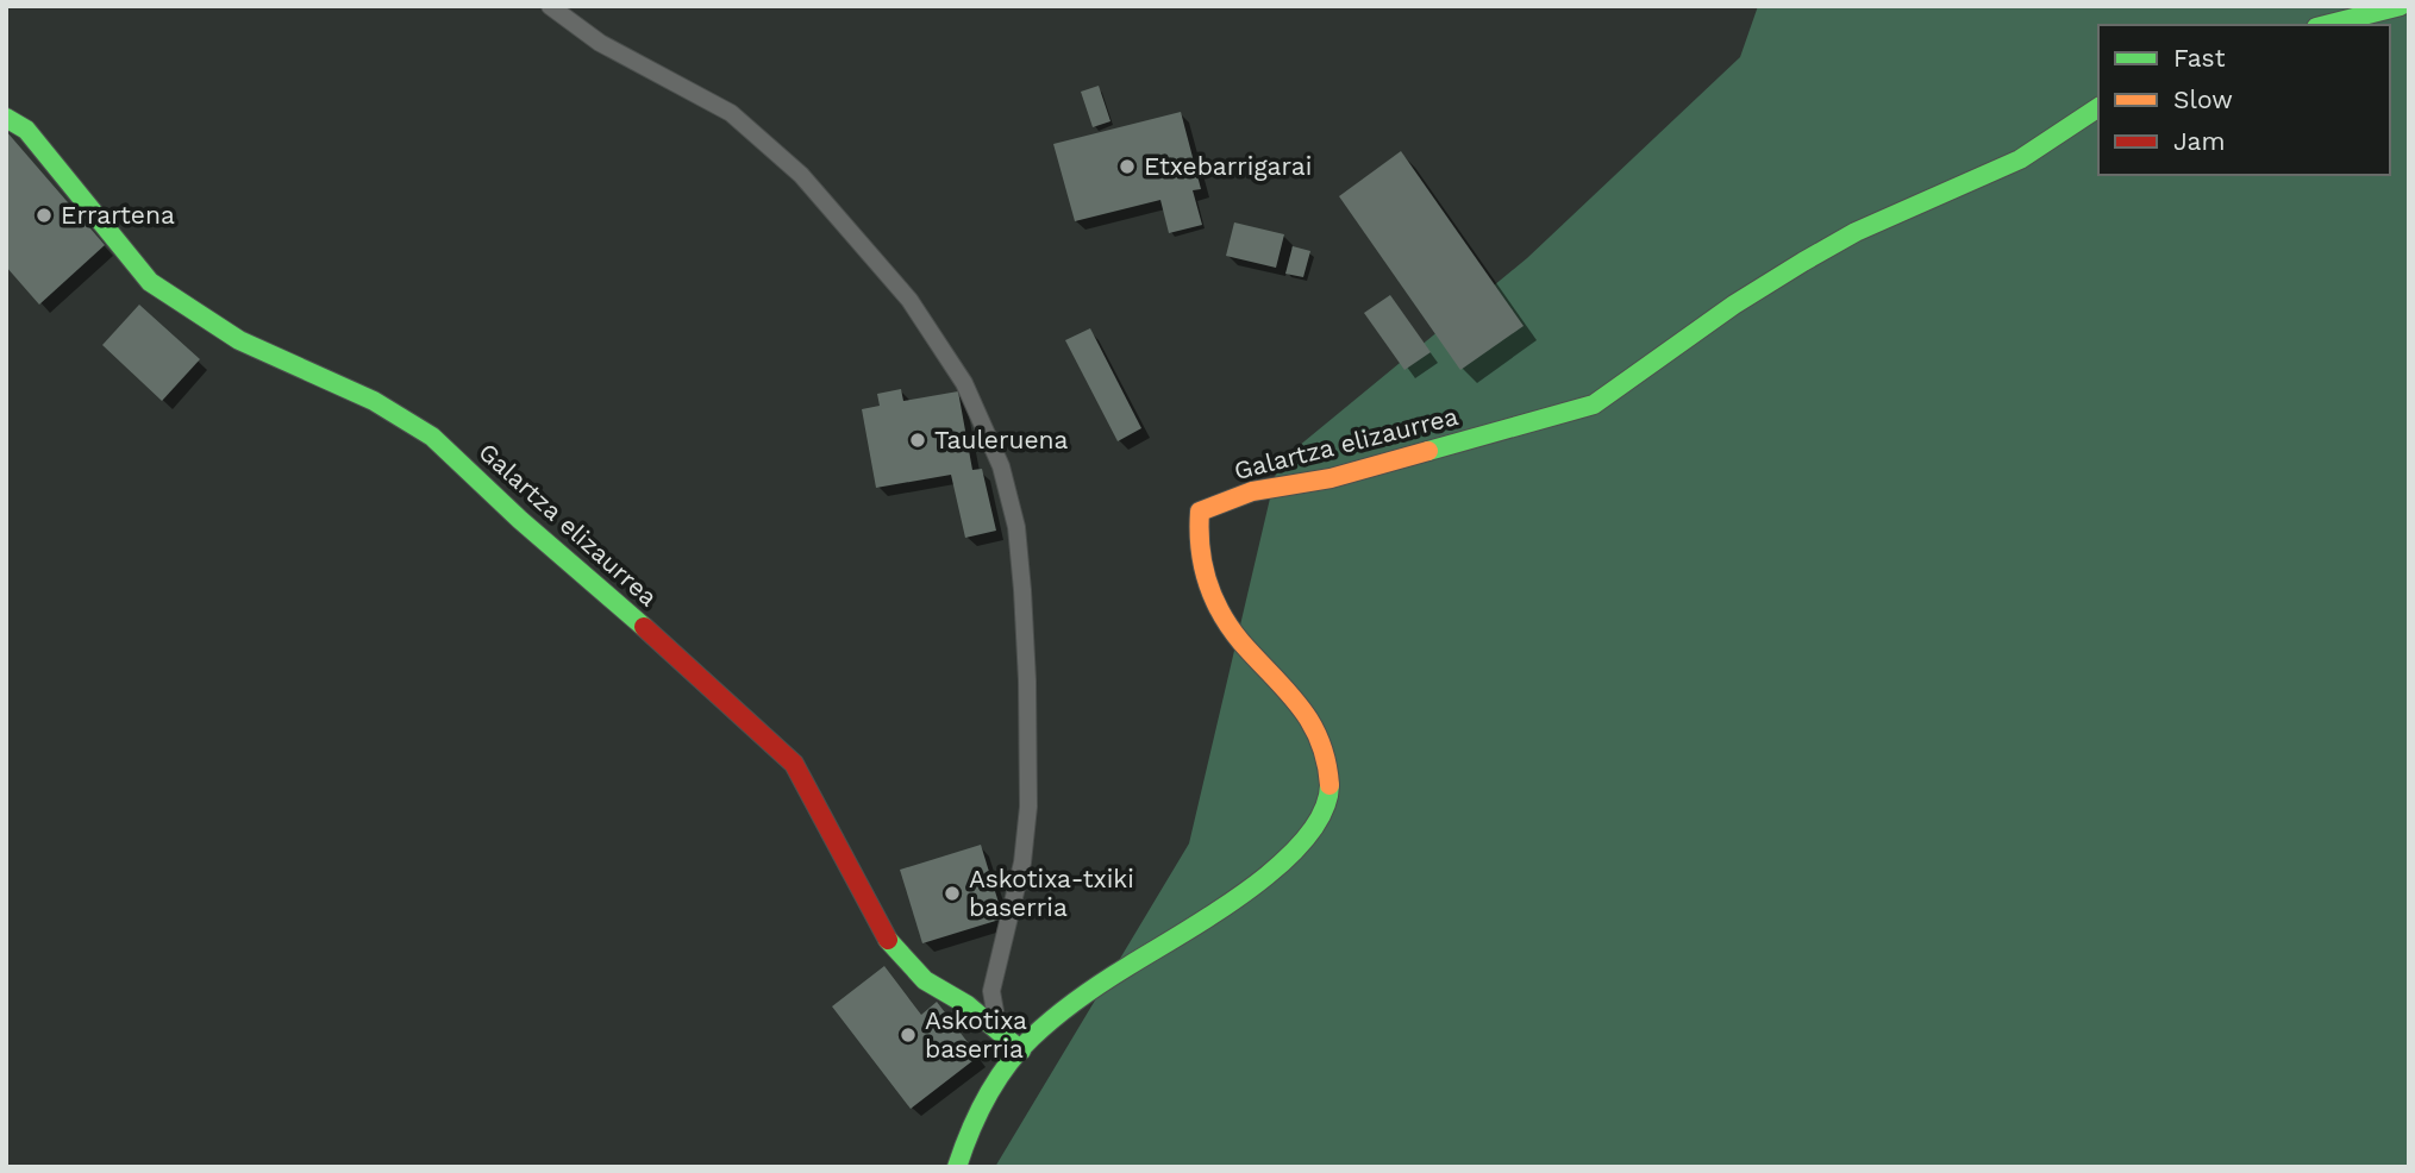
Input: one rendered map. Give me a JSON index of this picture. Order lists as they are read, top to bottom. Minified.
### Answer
{"streets":{"street":["Galartza elizaurrea"]},"places":["Etxebarrigarai","Errartena","Tauleruena","Askotixa-txiki baserria","Askotixa baserria"],"legend":["Fast","Slow","Jam"]}
